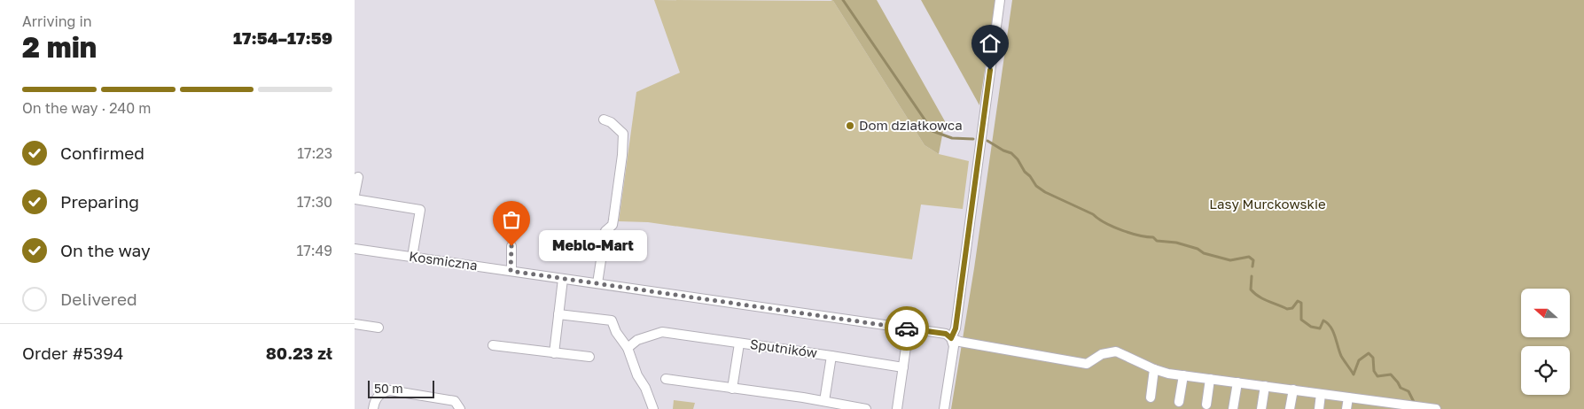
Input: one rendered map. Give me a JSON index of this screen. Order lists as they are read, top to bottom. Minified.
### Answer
{"streets":{"street":["Kosmiczna","Sputników"]},"parks":["Lasy Murckowskie"],"places":["Dom działkowca","Meblo-Mart"],"scale_bar":"50 m","north":"left","page":{"heading":["2 min","Arriving in","17:54–17:59"],"panel":["Order #5394","80.23 zł"],"bar":"On the way · 240 m","list":[["Confirmed","17:23"],["Preparing","17:30"],["On the way","17:49"],"Delivered"],"bubble":"Meblo-Mart","scale":"50 m"}}
